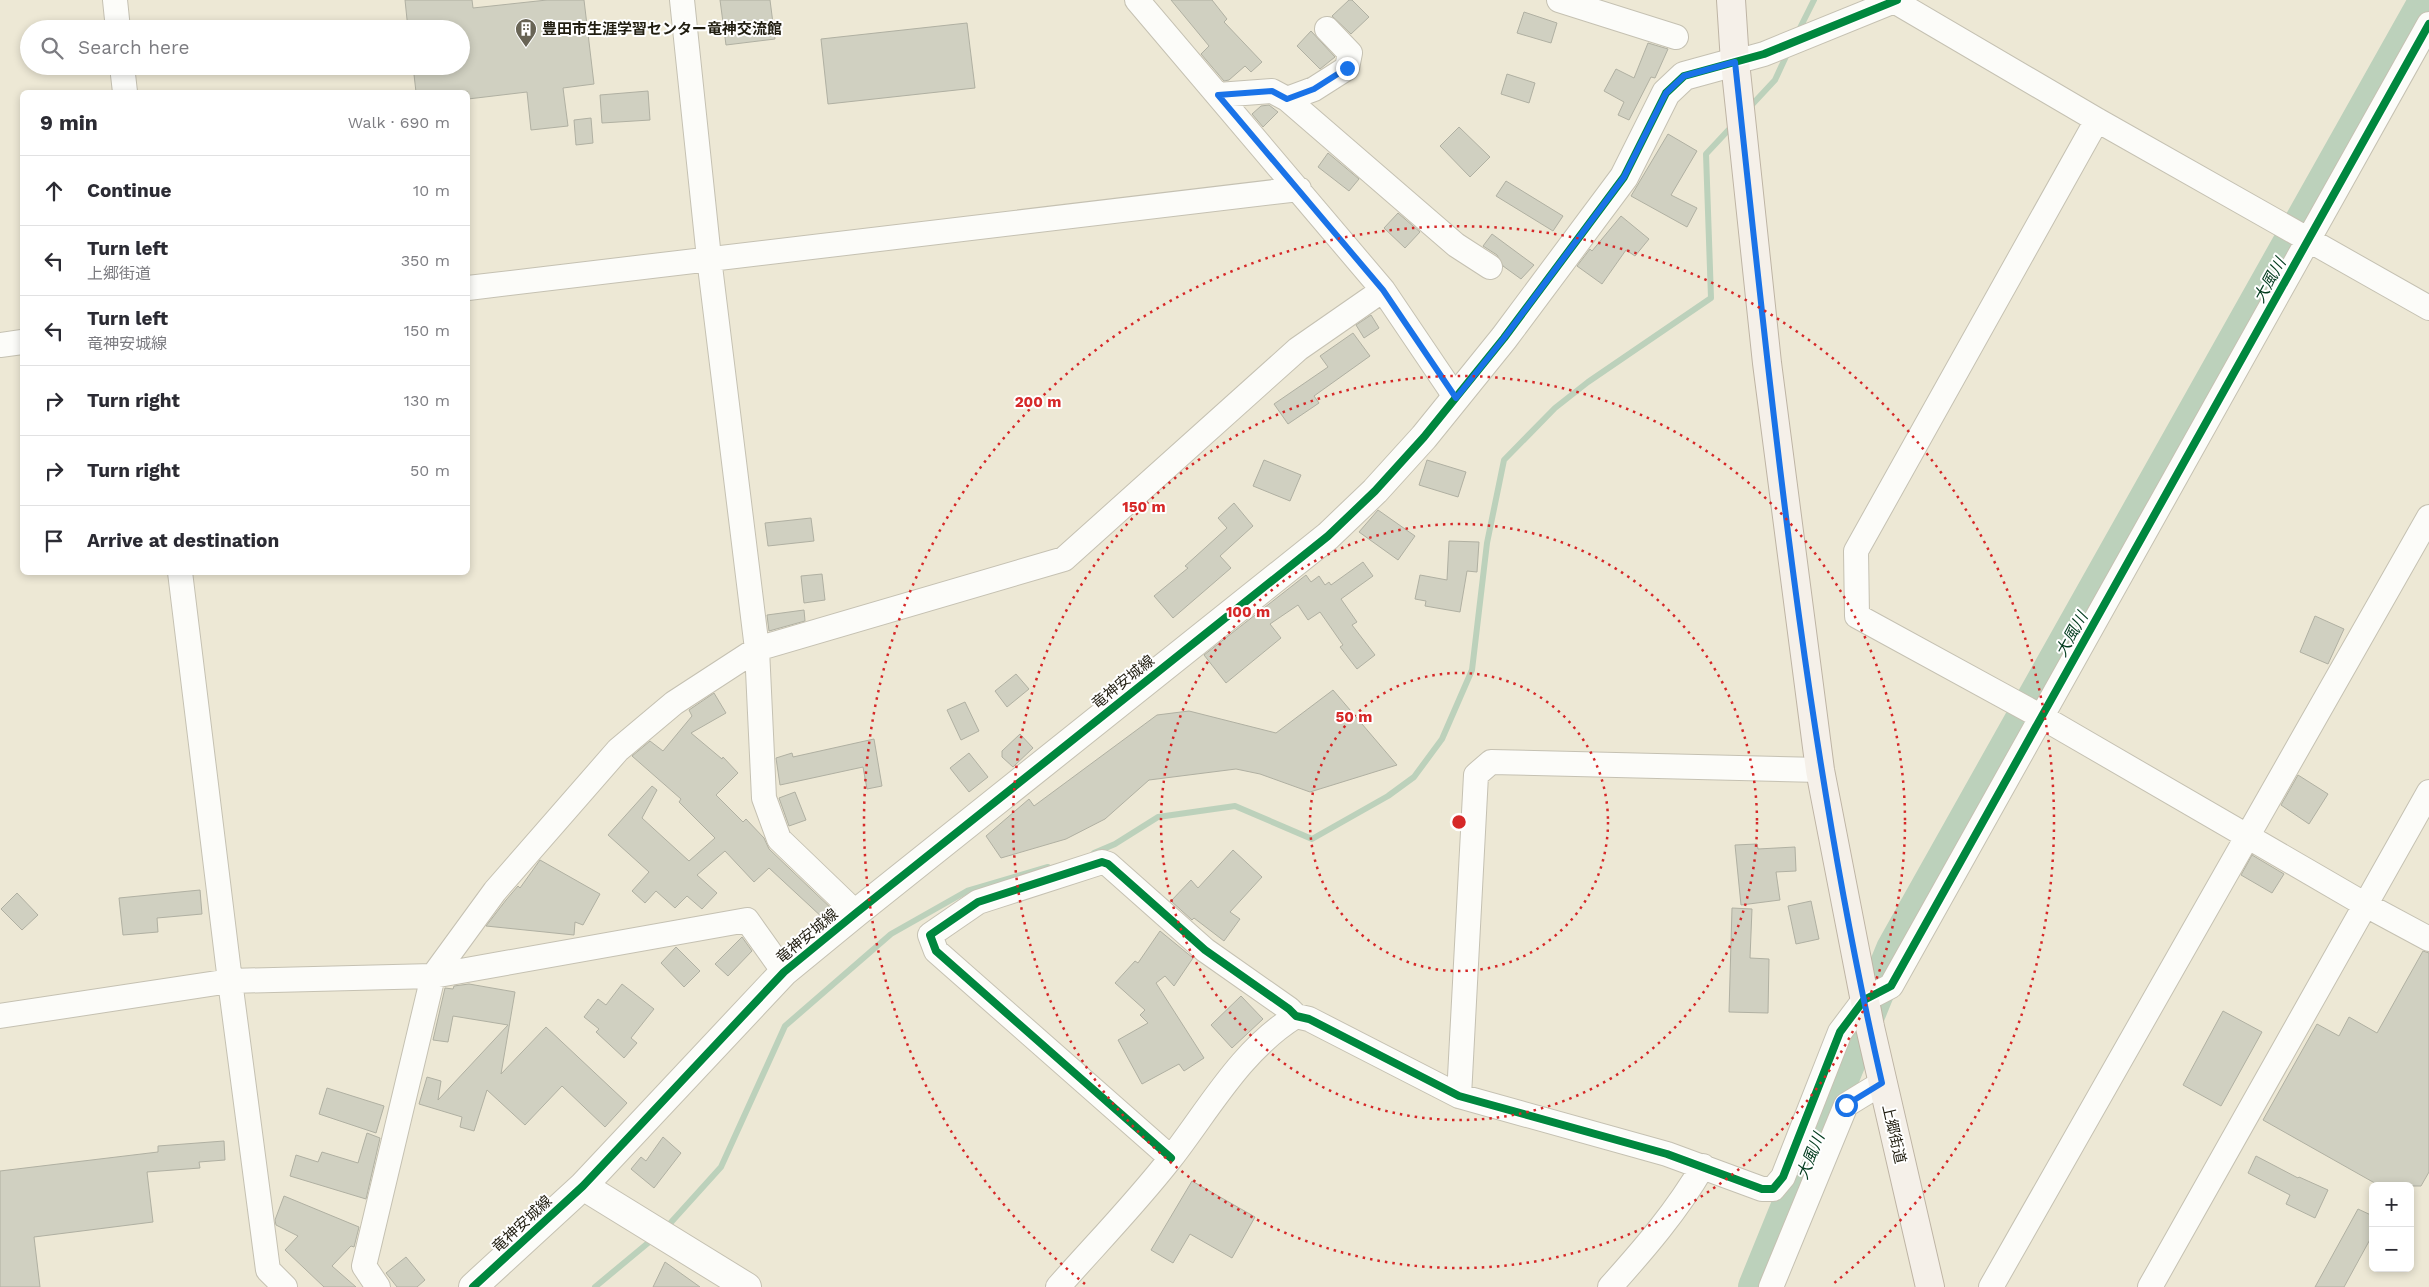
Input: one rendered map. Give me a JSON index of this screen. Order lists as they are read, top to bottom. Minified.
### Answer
{"streets":{"main road":["上郷街道"],"street":["竜神安城線"]},"crossings":[["竜神安城線","上郷街道"]],"water":["大風川"],"places":{"building":["豊田市生涯学習センター竜神交流館"]},"page":{"search":"Search here","heading":["9 min","Walk · 690 m"],"list":[["Continue","10 m"],["Turn left","上郷街道","350 m"],["Turn left","竜神安城線","150 m"],["Turn right","130 m"],["Turn right","50 m"],"Arrive at destination"],"map_buttons":["+","−"]},"rings":["200 m","150 m","100 m","50 m"]}
